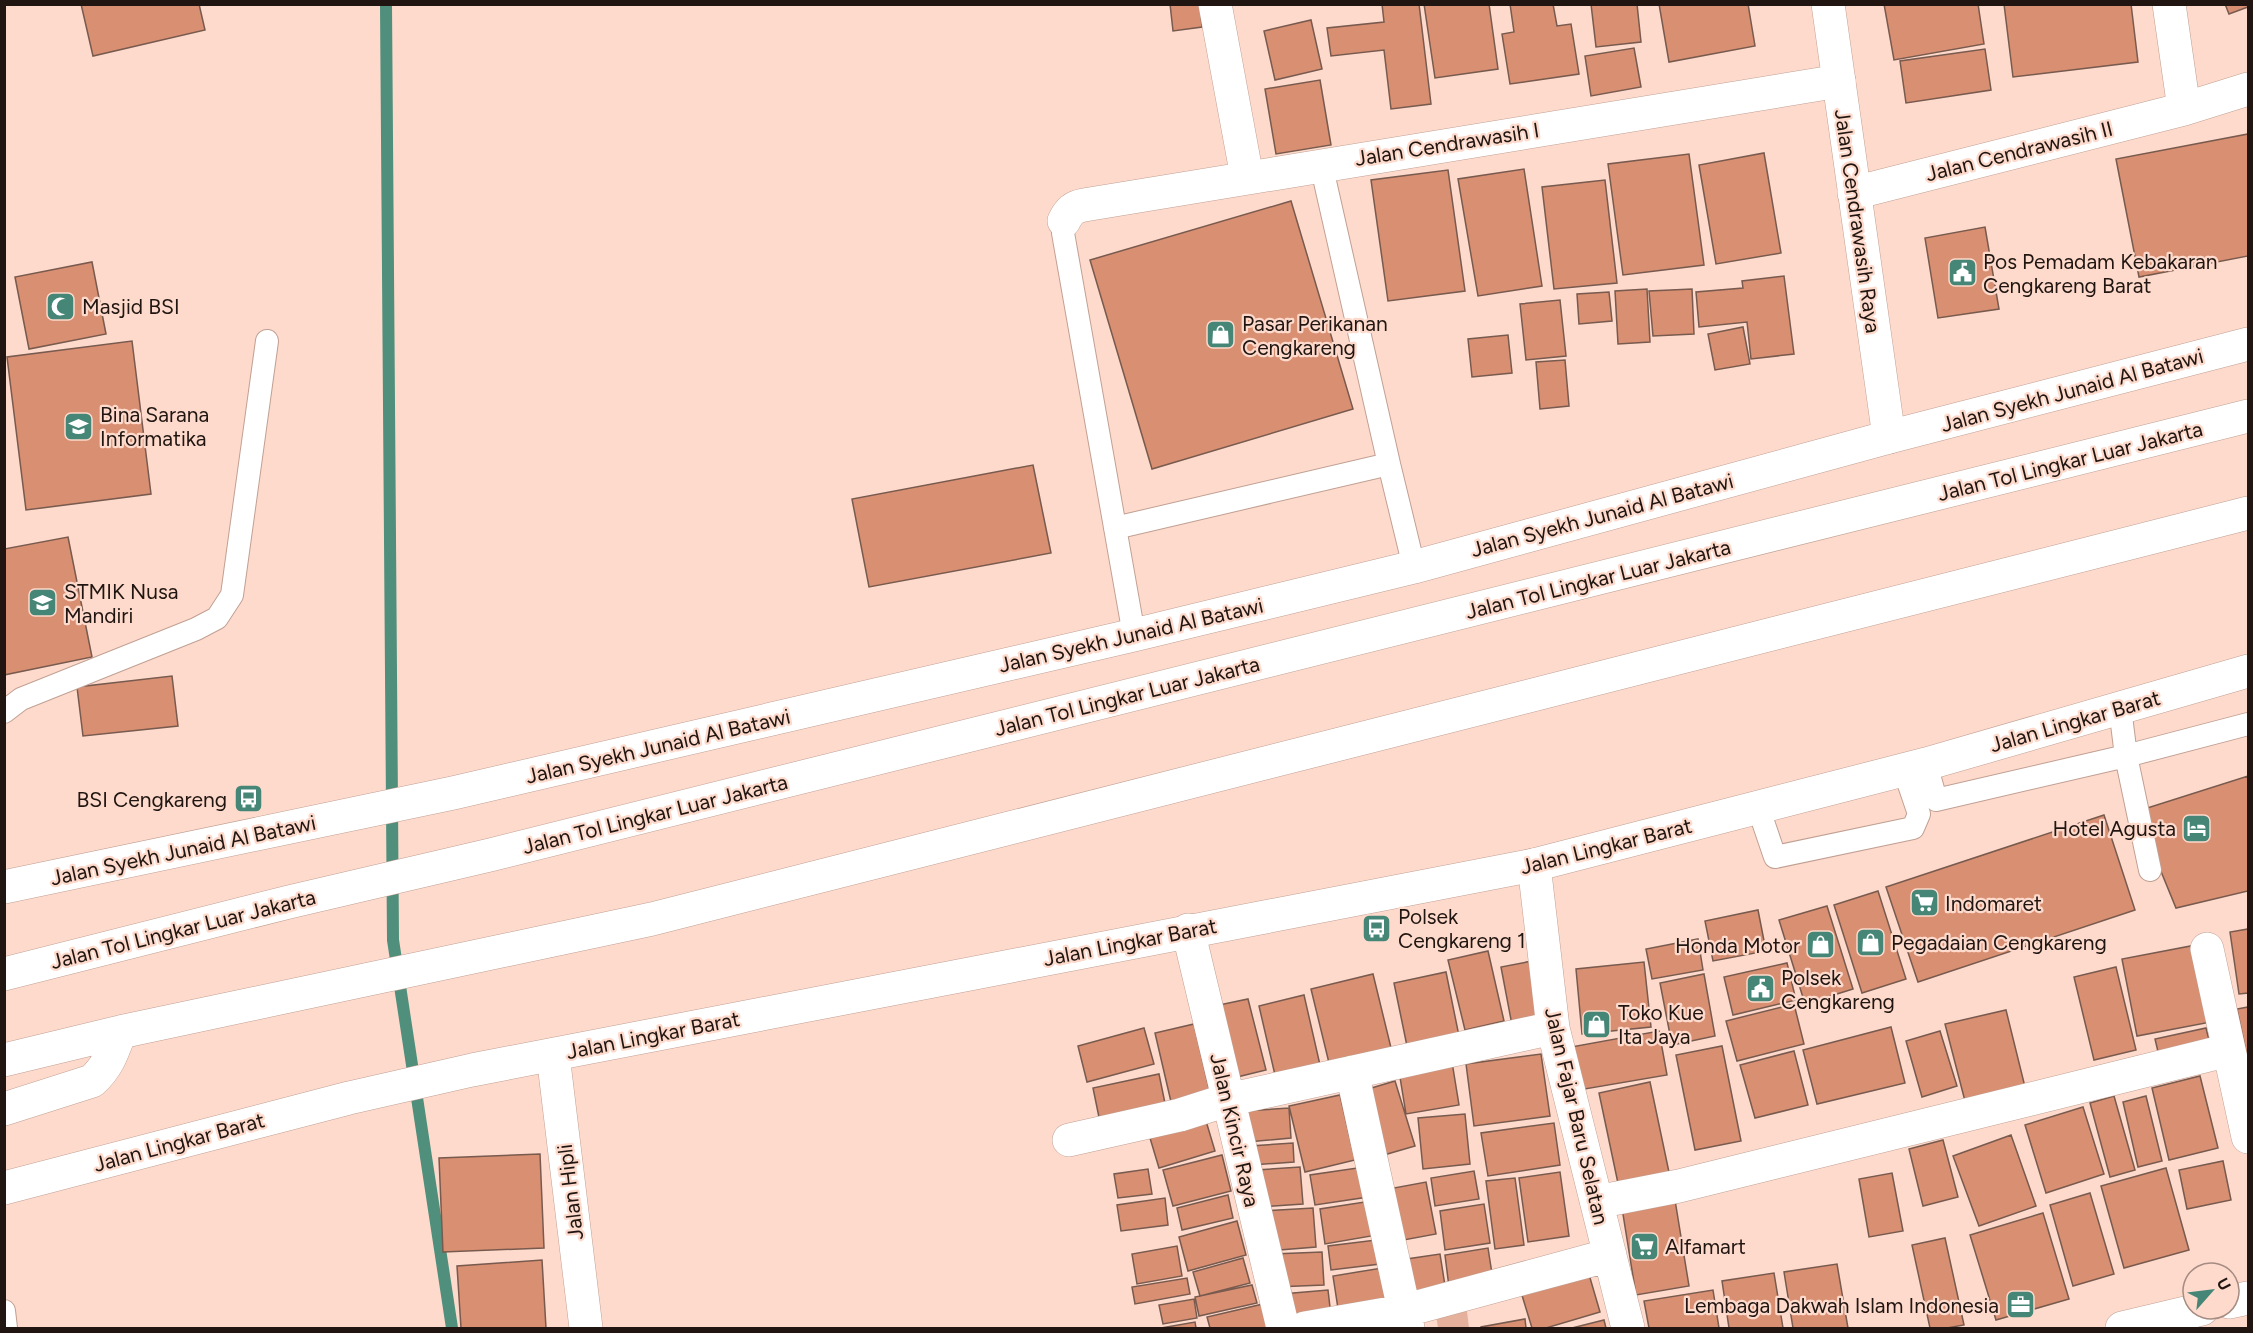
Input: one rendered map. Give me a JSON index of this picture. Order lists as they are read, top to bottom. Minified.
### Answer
{"streets":{"main road":["Jalan Cendrawasih I","Jalan Cendrawasih II","Jalan Cendrawasih Raya","Jalan Syekh Junaid Al Batawi","Jalan Tol Lingkar Luar Jakarta","Jalan Lingkar Barat","Jalan Fajar Baru Selatan","Jalan Kincir Raya","Jalan Hipli"]},"crossings":[["Jalan Cendrawasih I","Jalan Cendrawasih Raya"],["Jalan Cendrawasih II","Jalan Cendrawasih Raya"],["Jalan Cendrawasih Raya","Jalan Syekh Junaid Al Batawi"],["Jalan Lingkar Barat","Jalan Fajar Baru Selatan"],["Jalan Lingkar Barat","Jalan Kincir Raya"],["Jalan Lingkar Barat","Jalan Hipli"]],"places":{"public building":["Pos Pemadam Kebakaran Cengkareng Barat","Polsek Cengkareng"],"mosque":["Masjid BSI"],"shop":["Pasar Perikanan Cengkareng","Pegadaian Cengkareng","Honda Motor","Toko Kue Ita Jaya"],"school or university":["Bina Sarana Informatika","STMIK Nusa Mandiri"],"bus stop":["BSI Cengkareng","Polsek Cengkareng 1"],"hotel":["Hotel Agusta"],"supermarket":["Indomaret","Alfamart"],"office":["Lembaga Dakwah Islam Indonesia"]},"north":"top right"}
